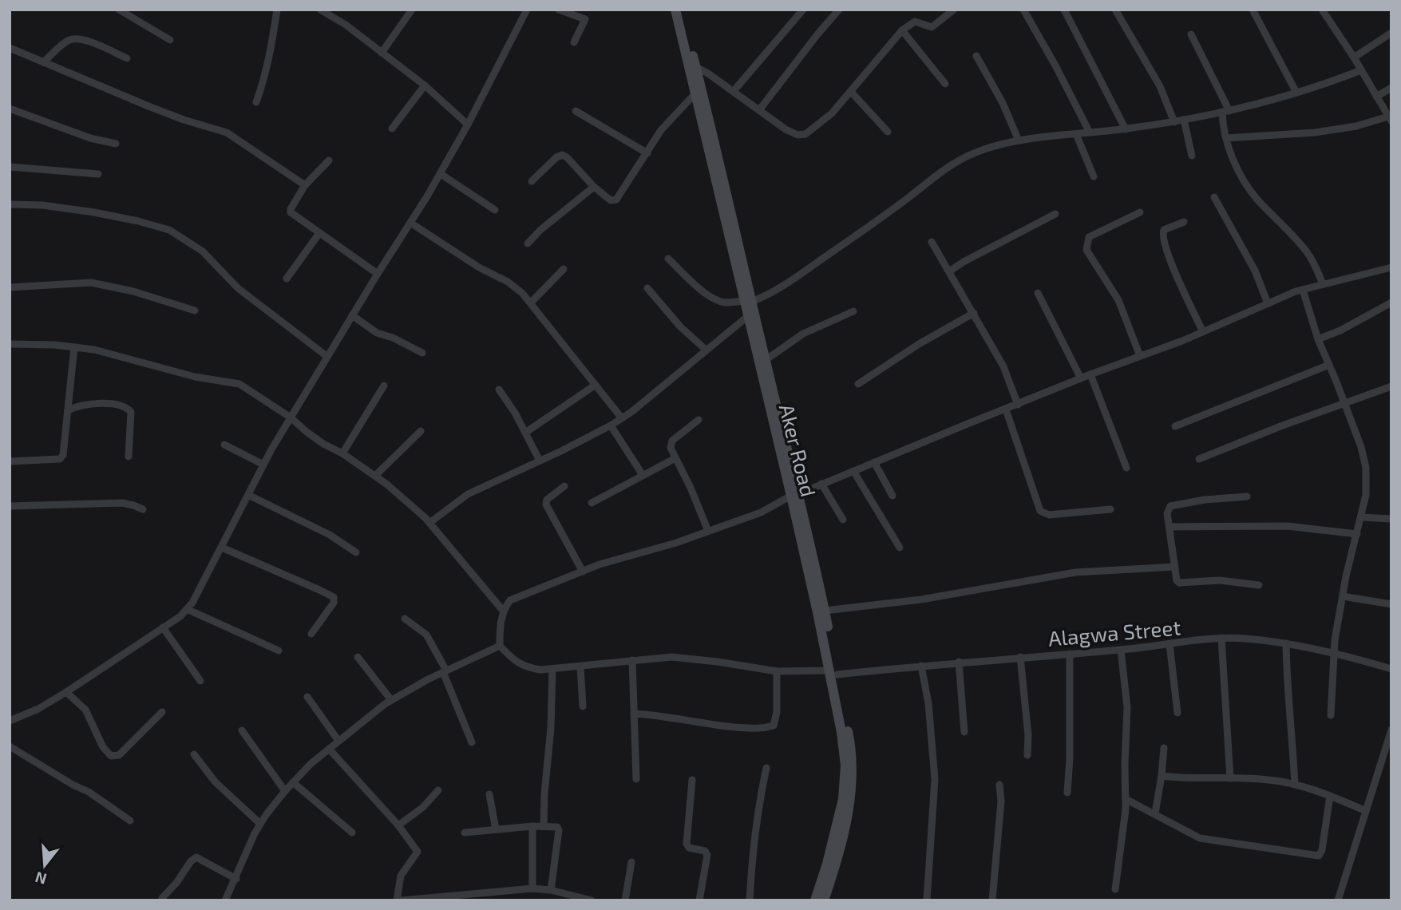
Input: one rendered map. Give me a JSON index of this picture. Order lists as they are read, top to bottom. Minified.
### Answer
{"streets":{"street":["Aker Road","Alagwa Street"]},"crossings":[["Aker Road","Alagwa Street"]],"north":"bottom"}
